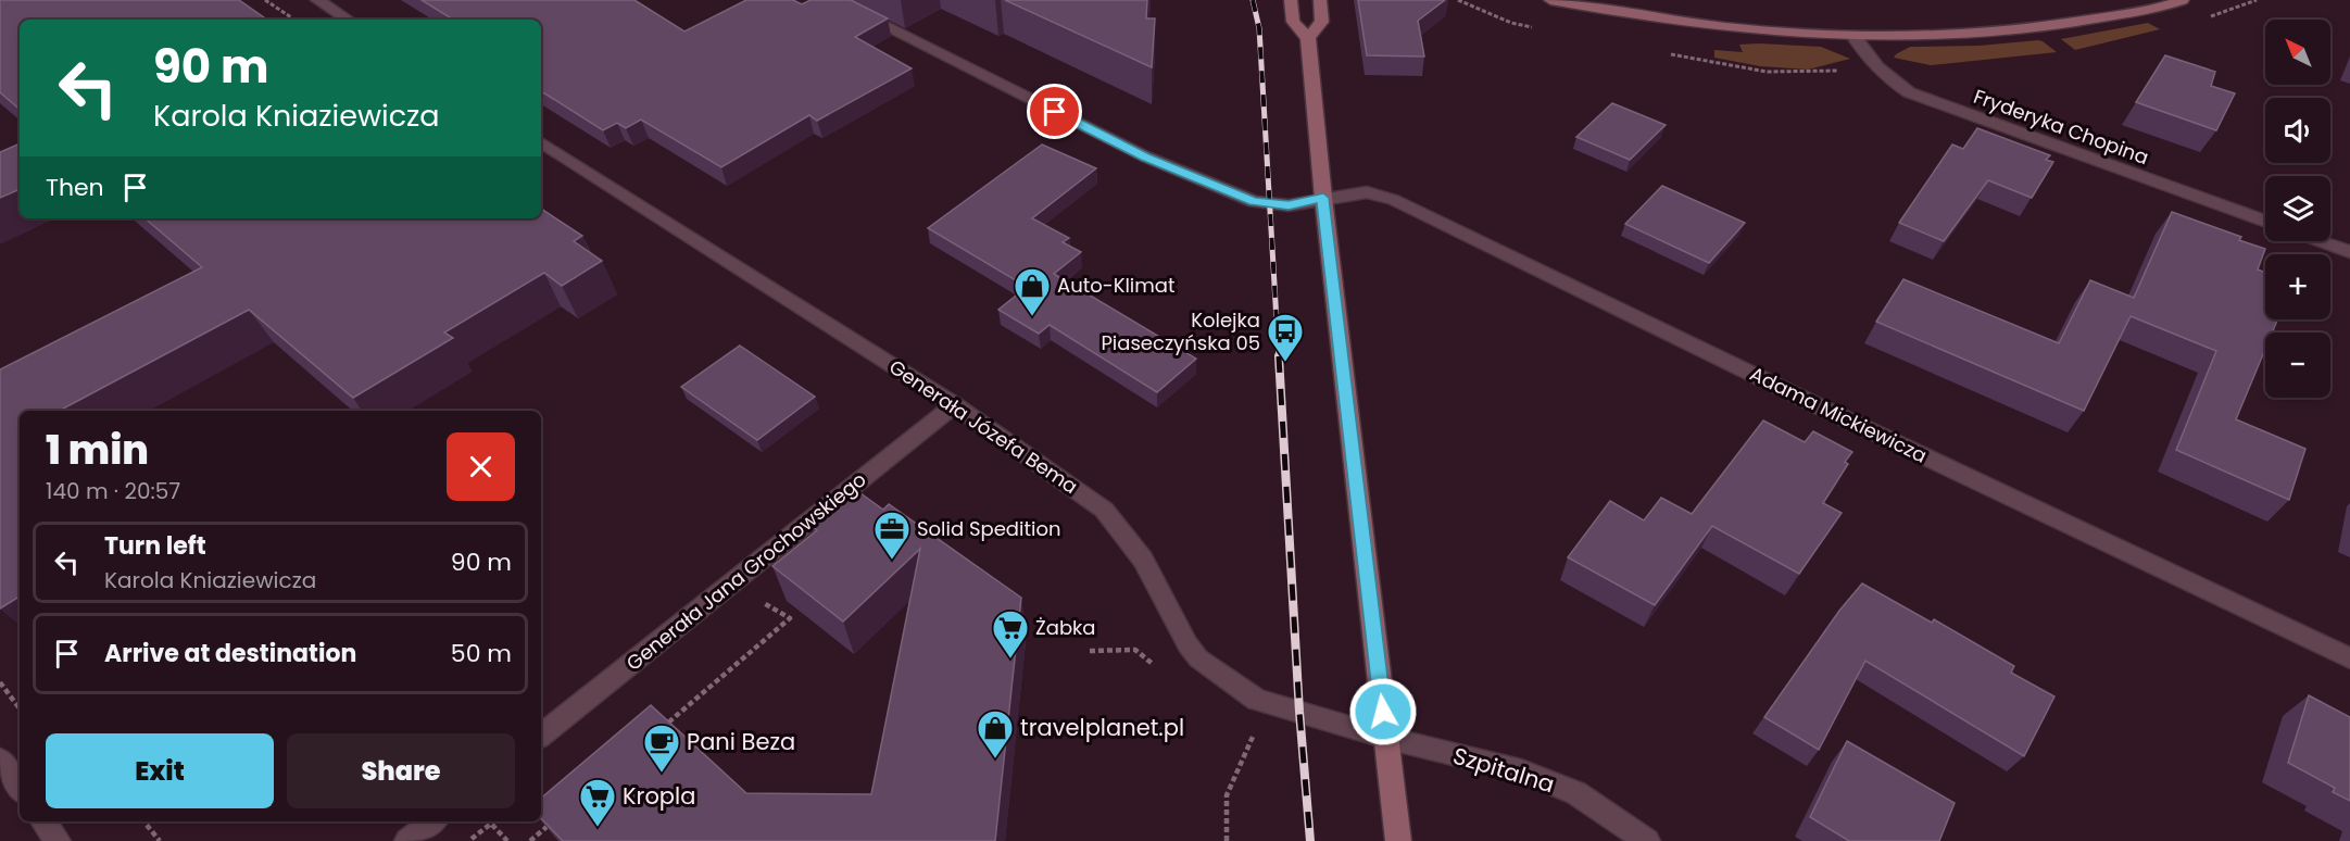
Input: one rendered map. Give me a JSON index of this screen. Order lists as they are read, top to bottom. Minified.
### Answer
{"streets":{"street":["Fryderyka Chopina","Adama Mickiewicza","Generała Józefa Bema","Generała Jana Grochowskiego","Szpitalna"]},"crossings":[["Generała Józefa Bema","Generała Jana Grochowskiego"],["Generała Józefa Bema","Szpitalna"]],"places":{"shop":["Auto-Klimat","travelplanet.pl"],"bus stop":["Kolejka Piaseczyńska 05"],"office":["Solid Spedition"],"supermarket":["Żabka","Kropla"],"cafe":["Pani Beza"]},"north":"top left","page":{"map_buttons":["+","−"],"turn":["90 m","Karola Kniaziewicza"],"then":"Then","heading":["1 min","140 m · 20:57"],"list":[{"name":"Turn left","note":"Karola Kniaziewicza","value":"90 m"},{"name":"Arrive at destination","value":"50 m"}],"buttons":["Exit","Share"]}}
